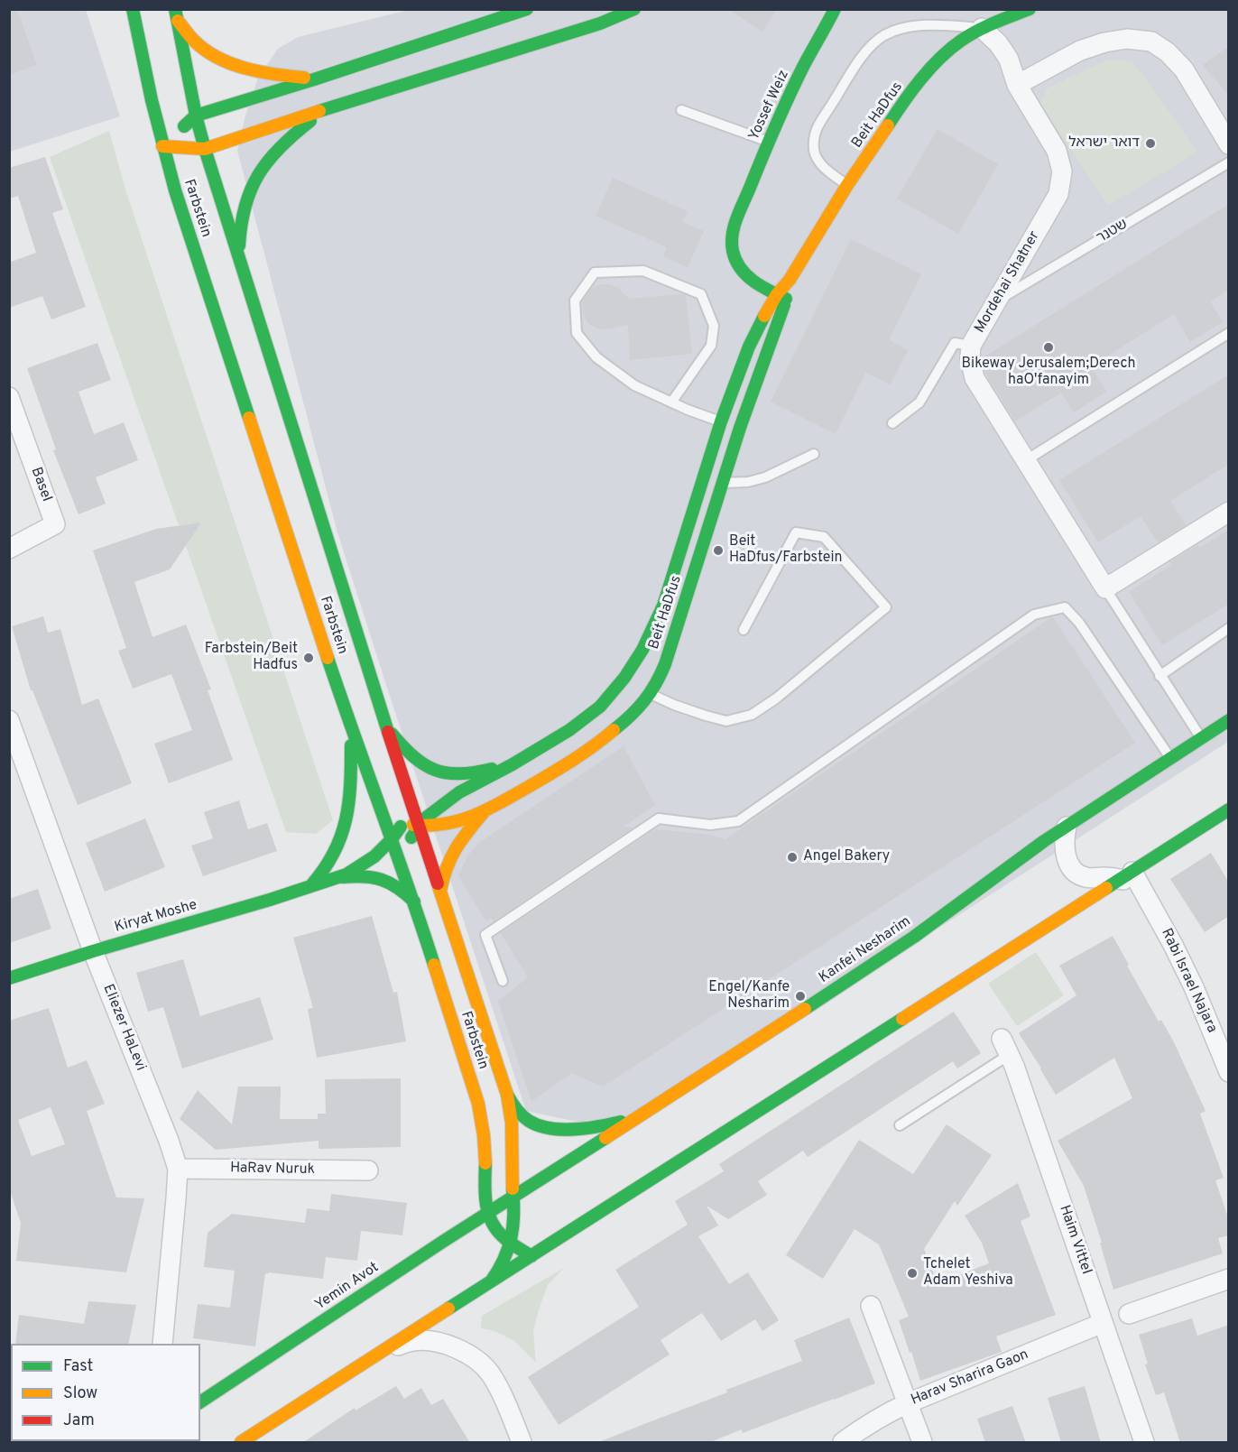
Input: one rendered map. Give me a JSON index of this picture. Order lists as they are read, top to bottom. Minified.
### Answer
{"streets":{"street":["Yossef Weiz","Beit HaDfus","Farbstein","Mordehai Shatner","Basel","Kiryat Moshe","Kanfei Nesharim","Rabi Israel Najara","Eliezer HaLevi","HaRav Nuruk","Haim Vittel","Yemin Avot","Harav Sharira Gaon"],"lane":["שטנר"]},"crossings":[["Yossef Weiz","Beit HaDfus"],["Beit HaDfus","Farbstein"],["Beit HaDfus","Mordehai Shatner"],["Beit HaDfus","Kiryat Moshe"],["Farbstein","Kiryat Moshe"],["Farbstein","Kanfei Nesharim"],["Farbstein","Yemin Avot"],["שטנר","Mordehai Shatner"],["Kiryat Moshe","Eliezer HaLevi"],["Kanfei Nesharim","Rabi Israel Najara"],["Kanfei Nesharim","Yemin Avot"],["Eliezer HaLevi","HaRav Nuruk"],["Haim Vittel","Harav Sharira Gaon"]],"places":["דואר ישראל","Bikeway Jerusalem;Derech haO'fanayim","Beit HaDfus/Farbstein","Farbstein/Beit Hadfus","Angel Bakery","Engel/Kanfe Nesharim","Tchelet Adam Yeshiva"],"legend":["Fast","Slow","Jam"]}
